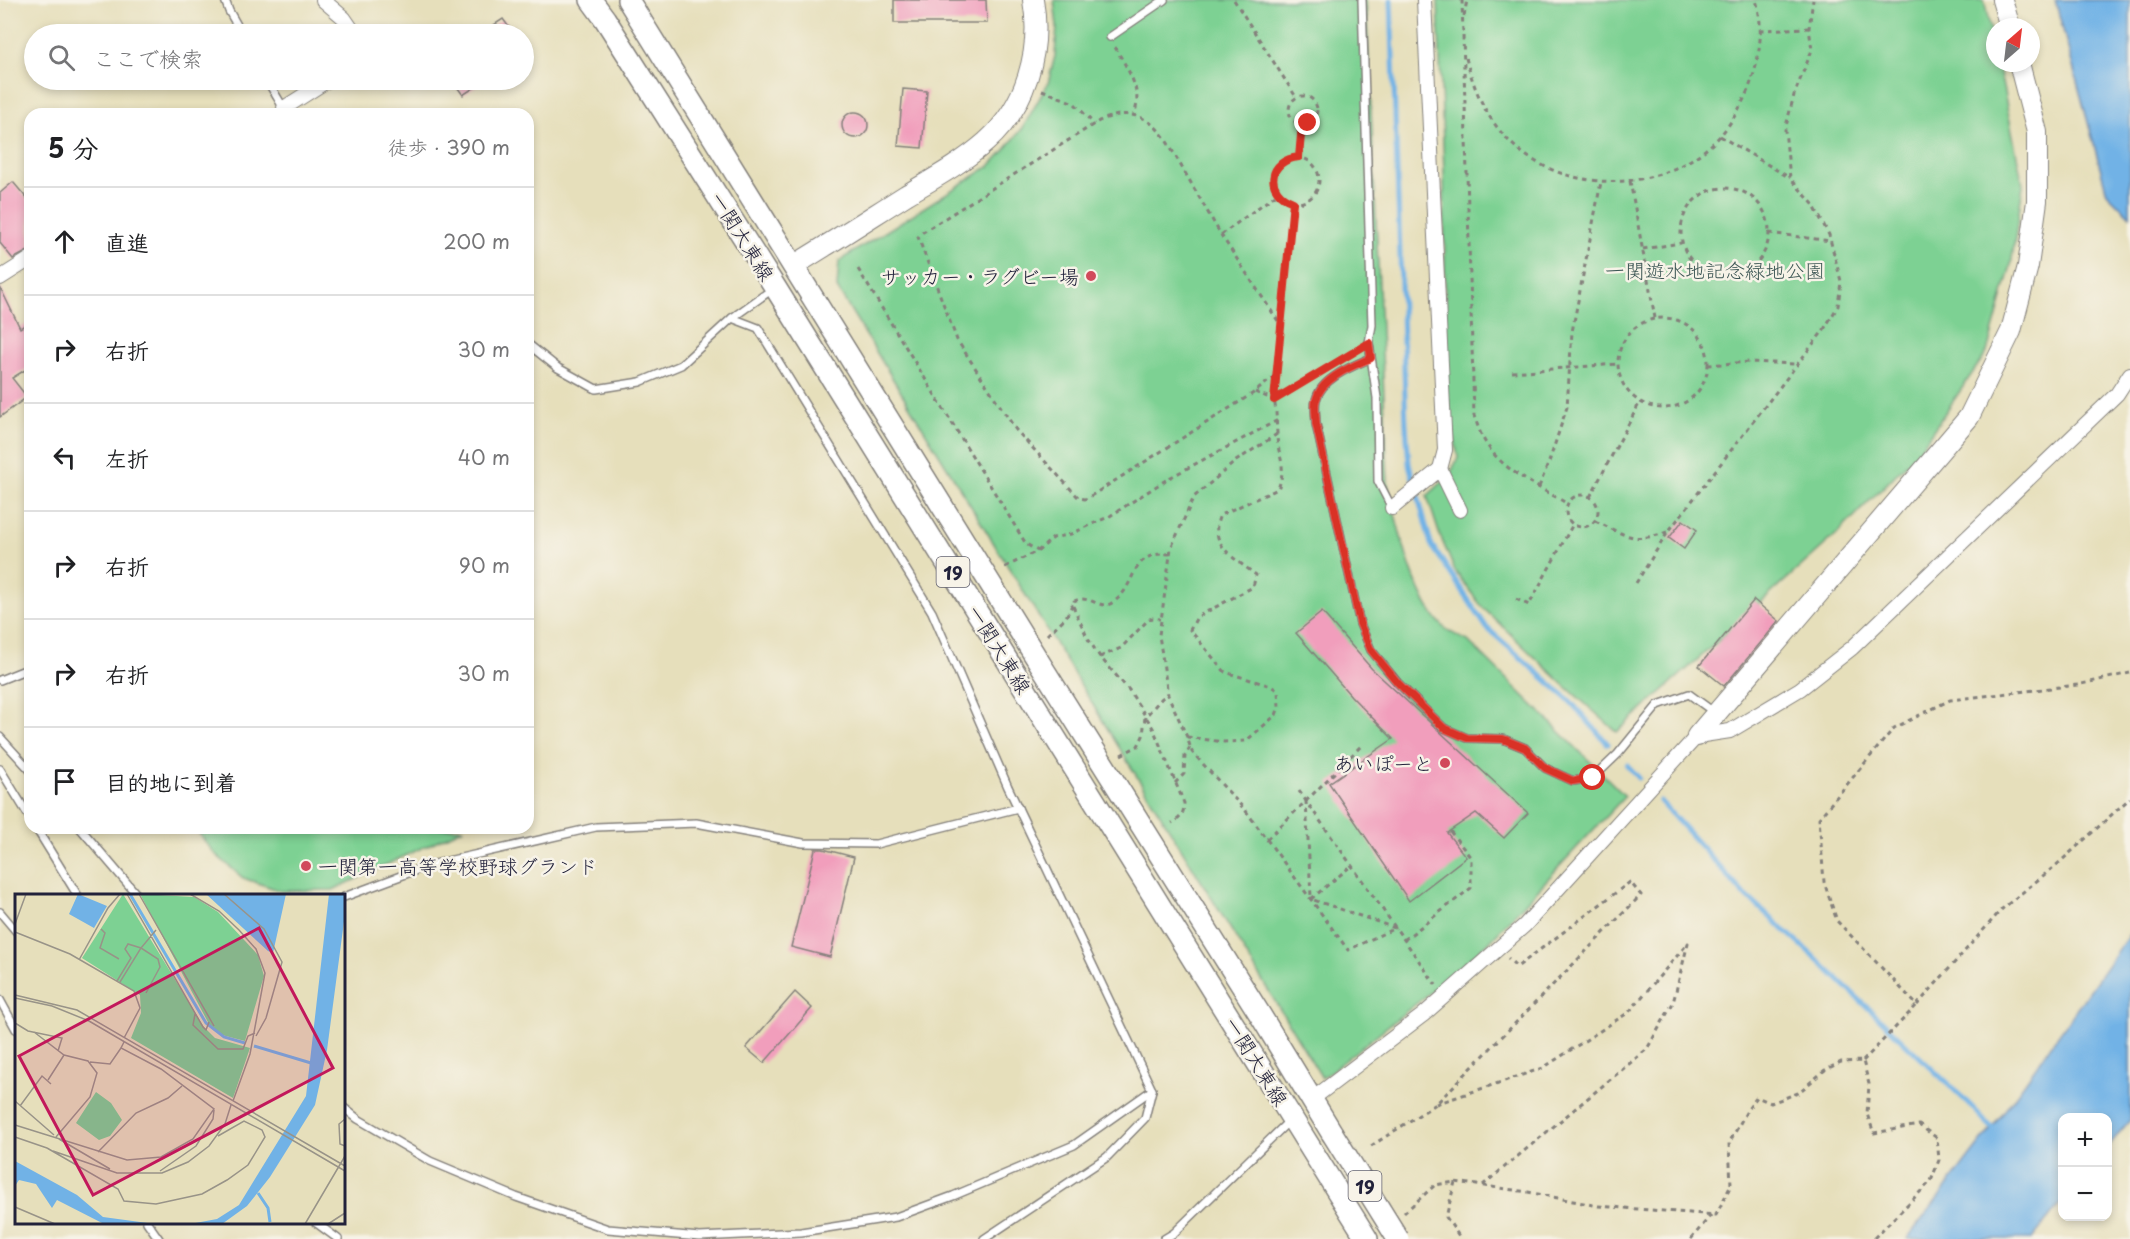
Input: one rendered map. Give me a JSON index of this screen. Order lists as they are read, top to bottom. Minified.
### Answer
{"streets":{"main road":["一関大東線","19"]},"parks":["一関遊水地記念緑地公園"],"places":["サッカー・ラグビー場","あいぽーと","一関第一高等学校野球グランド"],"north":"top right","page":{"search":"ここで検索","heading":["5 分","徒歩 · 390 m"],"list":[["直進","200 m"],["右折","30 m"],["左折","40 m"],["右折","90 m"],["右折","30 m"],"目的地に到着"],"map_buttons":["+","−"]}}
